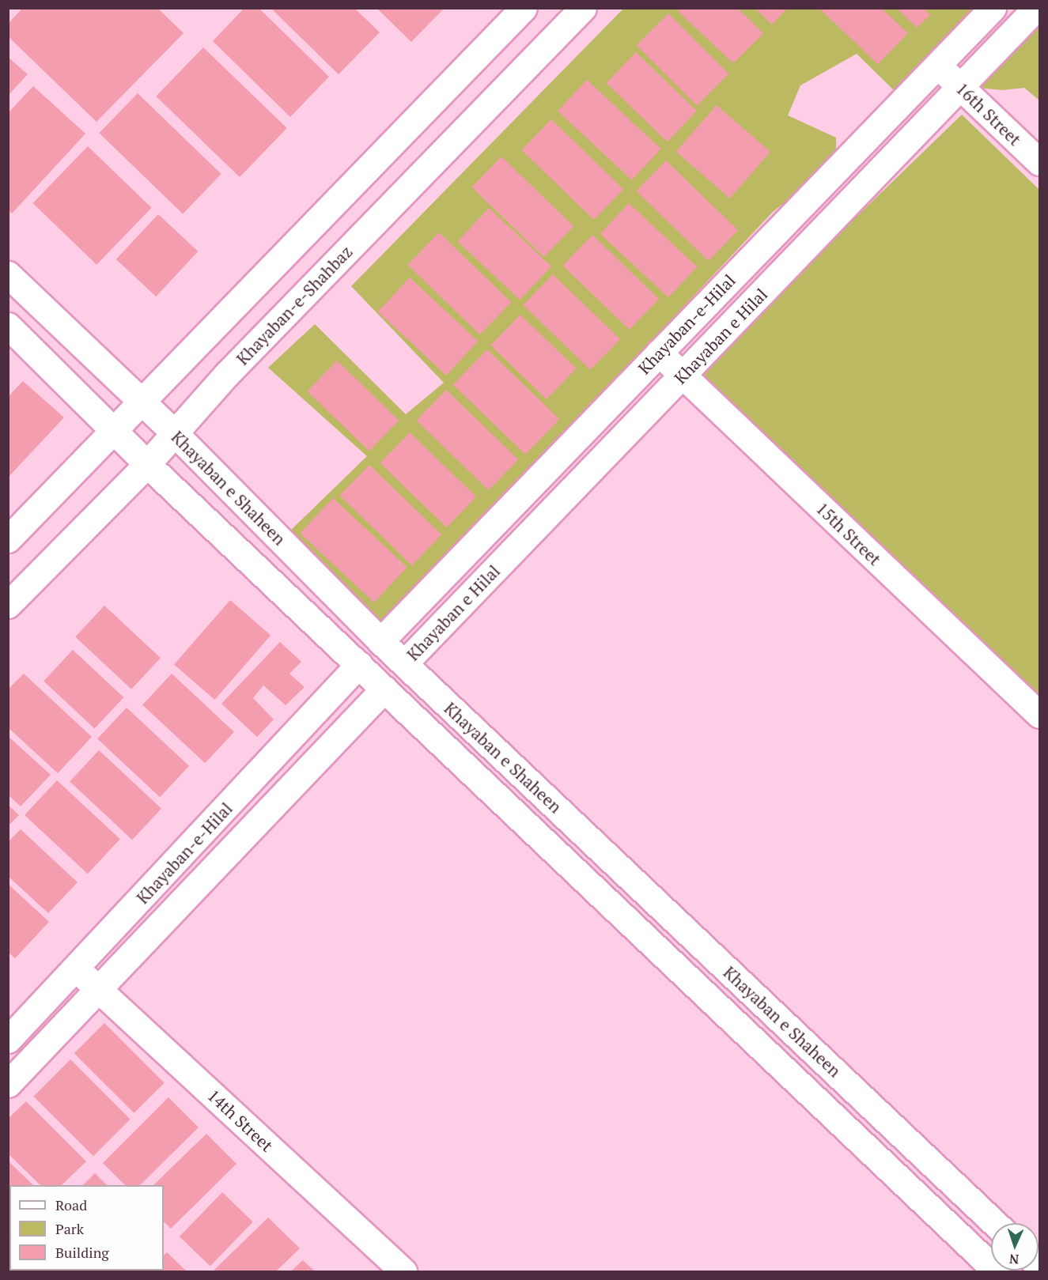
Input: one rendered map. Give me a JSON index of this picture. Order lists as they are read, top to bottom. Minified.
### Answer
{"streets":{"main road":["16th Street","Khayaban-e-Shahbaz","Khayaban-e-Hilal","Khayaban e Hilal","Khayaban e Shaheen","15th Street","14th Street"]},"crossings":[["16th Street","Khayaban-e-Hilal"],["16th Street","Khayaban e Hilal"],["Khayaban-e-Shahbaz","Khayaban e Shaheen"],["Khayaban-e-Hilal","Khayaban e Shaheen"],["Khayaban-e-Hilal","15th Street"],["Khayaban-e-Hilal","14th Street"],["Khayaban e Hilal","Khayaban e Shaheen"],["Khayaban e Hilal","15th Street"]],"legend":["Road","Park","Building"],"north":"bottom"}
